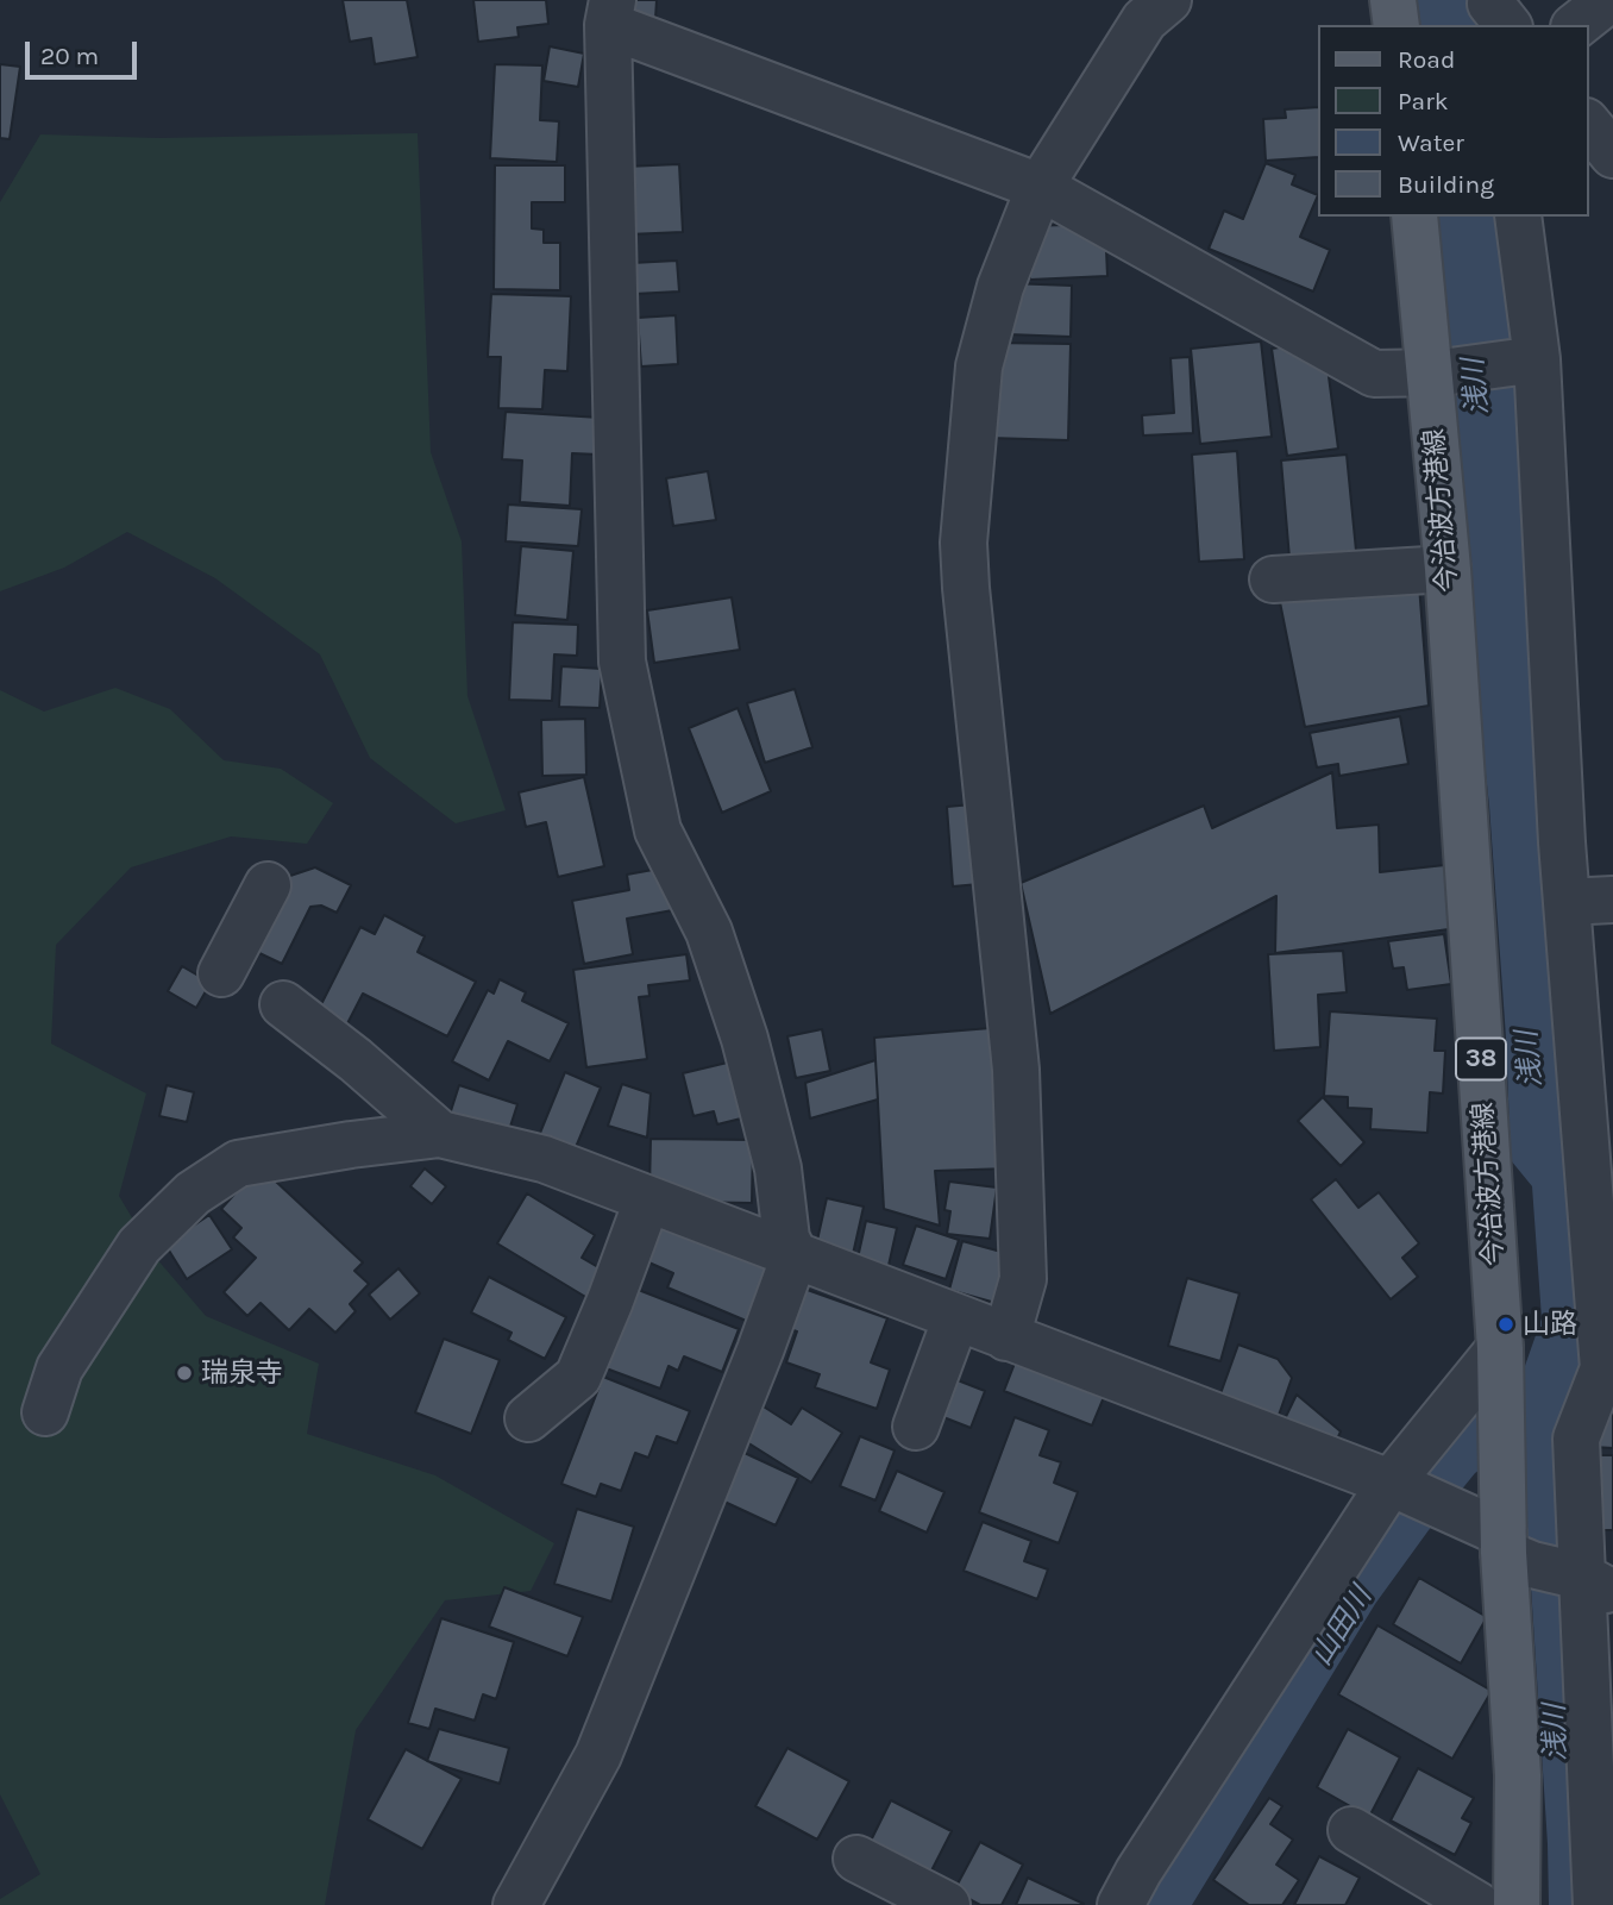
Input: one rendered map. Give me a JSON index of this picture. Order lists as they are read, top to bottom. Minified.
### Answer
{"streets":{"main road":["今治波方港線","38"]},"water":["浅川","山田川"],"places":["山路","瑞泉寺"],"legend":["Road","Park","Water","Building"],"scale_bar":"20 m"}
